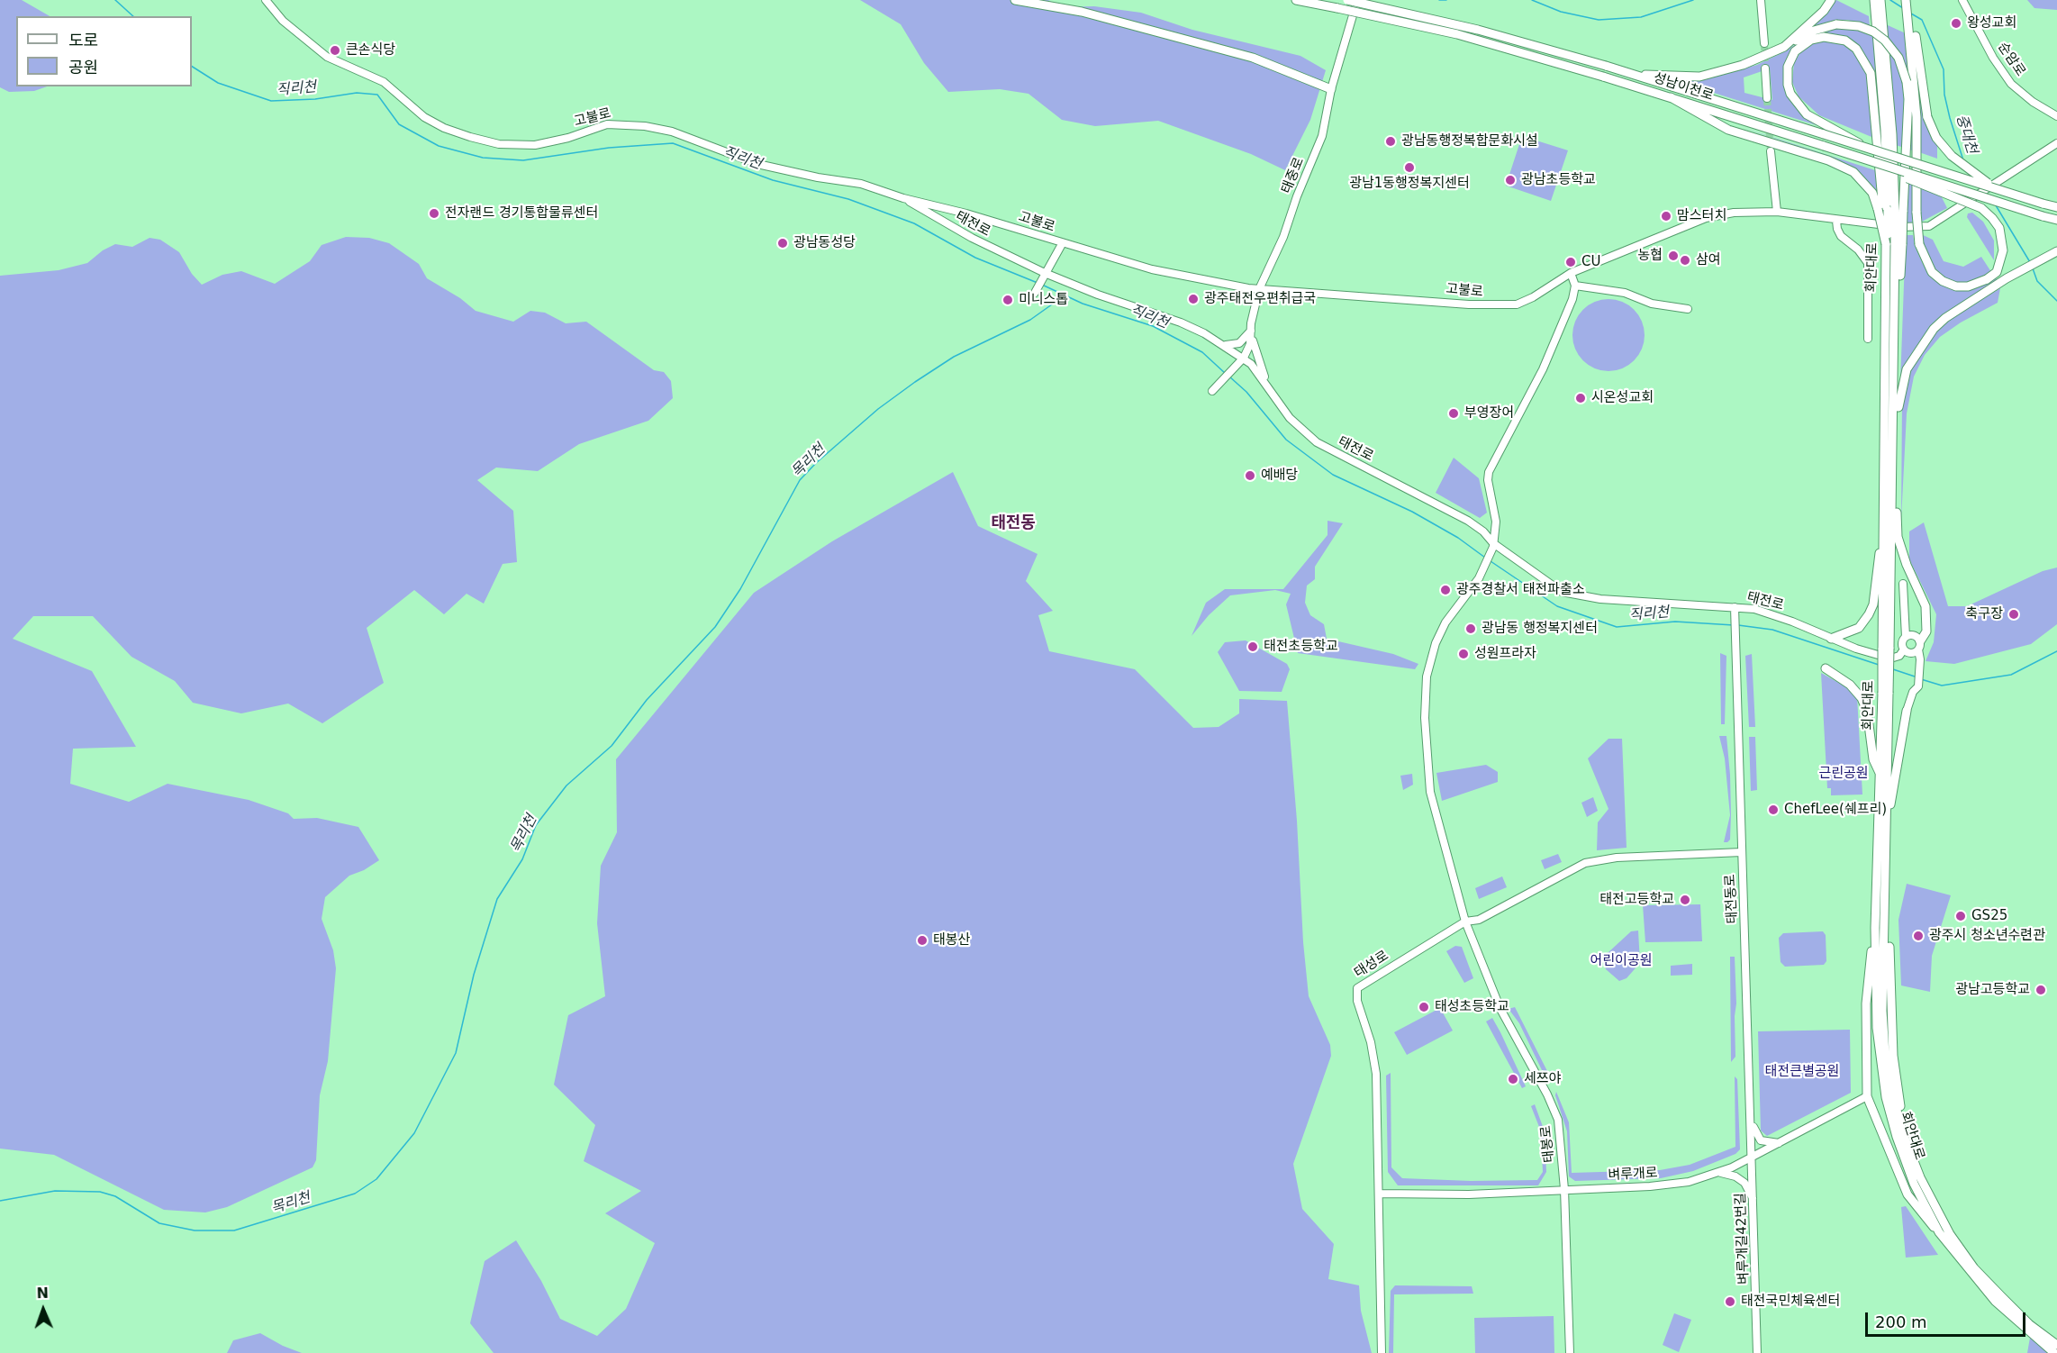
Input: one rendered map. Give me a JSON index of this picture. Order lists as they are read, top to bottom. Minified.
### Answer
{"streets":{"highway":["성남이천로","회안대로"],"street":["순암로","고불로","태중로","태전로","태전동로","태성로","태봉로","벼루개로","벼루개길42번길"]},"crossings":[["고불로","태중로"],["고불로","태전로"],["태중로","태전로"],["태전로","태전동로"],["태전로","태봉로"],["태전동로","태성로"],["태전동로","벼루개로"],["태전동로","벼루개길42번길"],["태성로","태봉로"],["태성로","벼루개로"],["태봉로","벼루개로"],["벼루개로","벼루개길42번길"]],"districts":["태전동"],"water":["직리천","중대천","목리천"],"parks":["근린공원","어린이공원","태전큰별공원"],"places":["왕성교회","큰손식당","광남동행정복합문화시설","광남1동행정복지센터","광남초등학교","전자랜드 경기통합물류센터","맘스터치","광남동성당","농협","삼여","CU","광주태전우편취급국","미니스톱","시온성교회","부영장어","예배당","광주경찰서 태전파출소","축구장","광남동 행정복지센터","태전초등학교","성원프라자","ChefLee(쉐프리)","태전고등학교","GS25","광주시 청소년수련관","태봉산","광남고등학교","태성초등학교","세쯔야","태전국민체육센터"],"legend":["도로","공원"],"scale_bar":"200 m","north":"top"}
